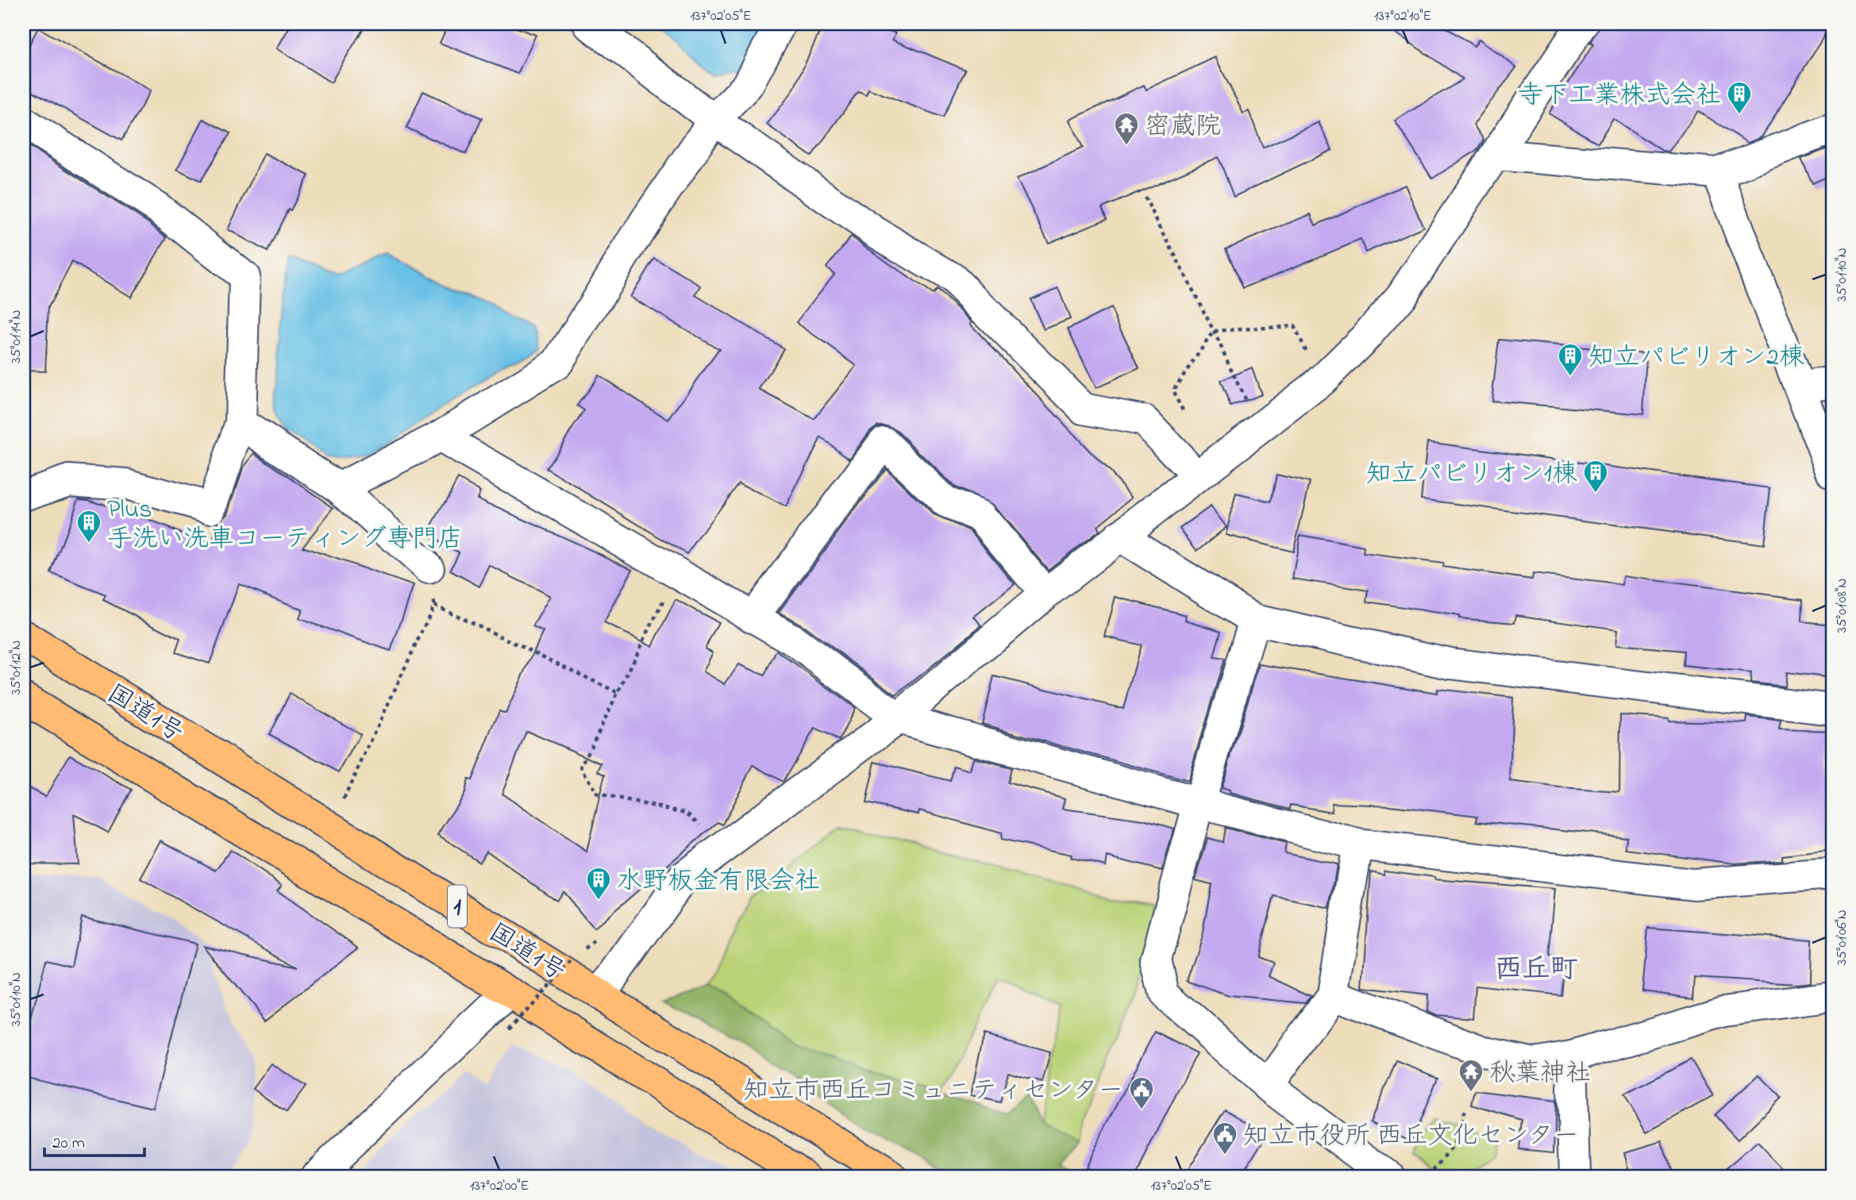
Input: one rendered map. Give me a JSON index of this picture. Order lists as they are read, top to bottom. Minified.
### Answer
{"streets":{"highway":["国道1号","1"]},"districts":["西丘町"],"places":{"building":["寺下工業株式会社","知立パビリオン2棟","知立パビリオン1棟","Plus 手洗い洗車コーティング専門店","水野板金有限会社"],"temple":["密蔵院","秋葉神社"],"public building":["知立市西丘コミュニティセンター","知立市役所 西丘文化センター"]},"scale_bar":"20 m","coordinates":["137°02'05\"E","137°02'10\"E","35°01'10\"N","35°01'14\"N","35°01'08\"N","35°01'12\"N","35°01'06\"N","137°02'00\"E"]}
